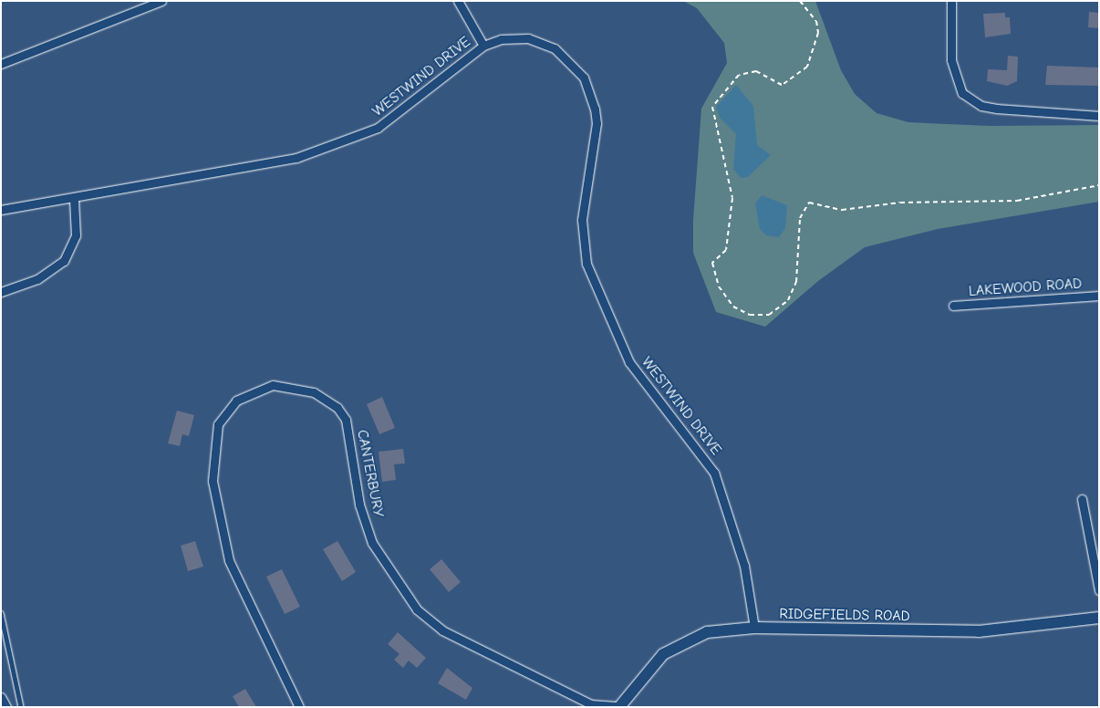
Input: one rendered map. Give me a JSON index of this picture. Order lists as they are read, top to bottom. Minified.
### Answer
{"streets":{"street":["WESTWIND DRIVE","LAKEWOOD ROAD","CANTERBURY","RIDGEFIELDS ROAD"]},"crossings":[["WESTWIND DRIVE","RIDGEFIELDS ROAD"],["CANTERBURY","RIDGEFIELDS ROAD"]]}
